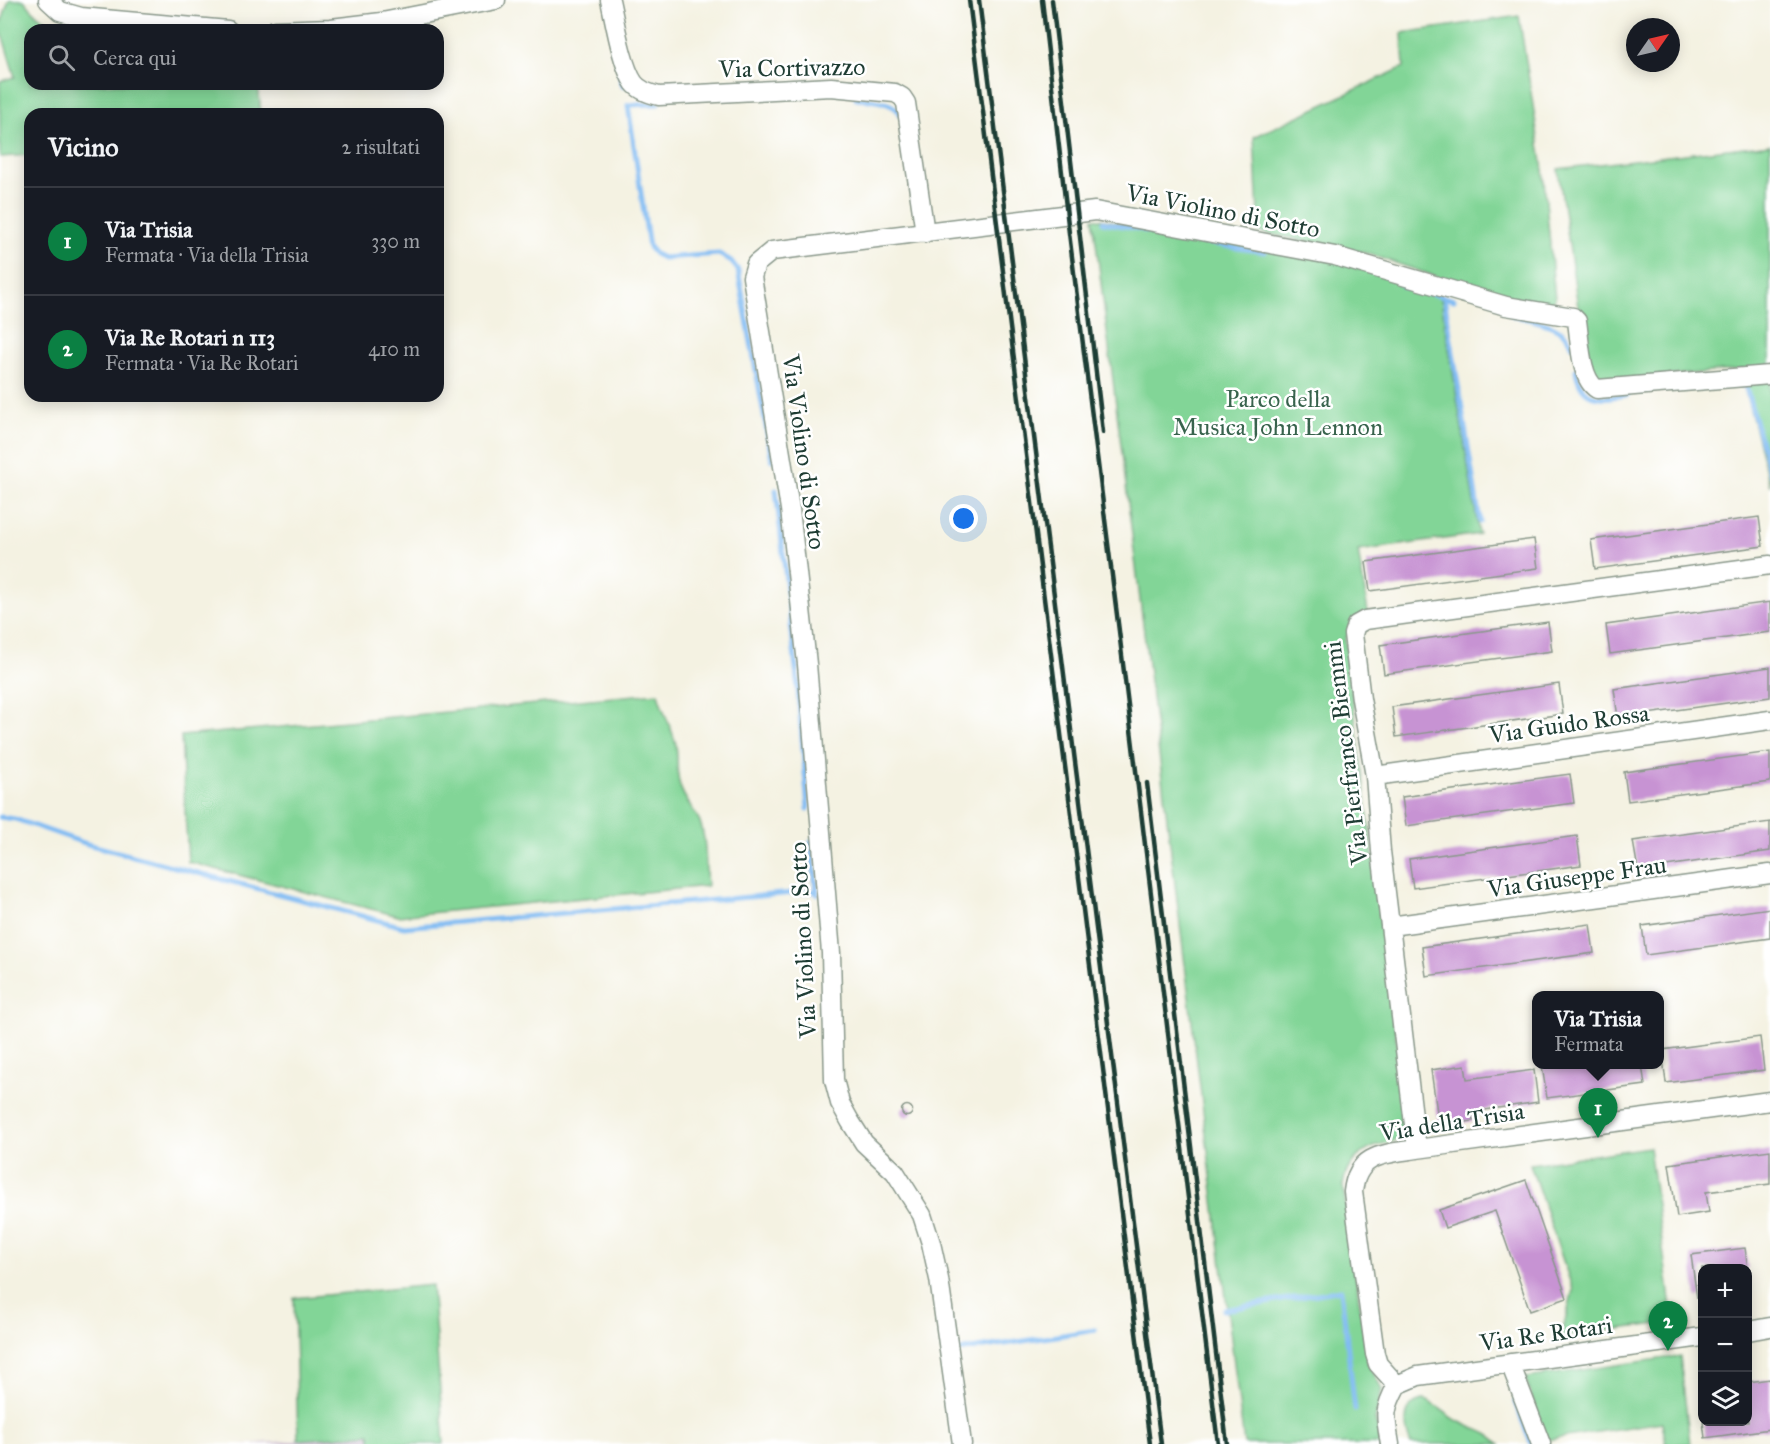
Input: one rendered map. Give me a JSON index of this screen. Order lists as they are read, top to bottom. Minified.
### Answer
{"streets":{"street":["Via Cortivazzo","Via Violino di Sotto","Via Guido Rossa","Via Pierfranco Biemmi","Via Giuseppe Frau","Via della Trisia","Via Re Rotari"]},"crossings":[["Via Cortivazzo","Via Violino di Sotto"],["Via Guido Rossa","Via Pierfranco Biemmi"],["Via Pierfranco Biemmi","Via Giuseppe Frau"],["Via Pierfranco Biemmi","Via della Trisia"],["Via della Trisia","Via Re Rotari"]],"parks":["Parco della Musica John Lennon"],"north":"top right","page":{"search":"Cerca qui","heading":["Vicino","2 risultati"],"list":[{"mark":"1","name":"Via Trisia","note":"Fermata · Via della Trisia","value":"330 m"},{"mark":"2","name":"Via Re Rotari n 113","note":"Fermata · Via Re Rotari","value":"410 m"}],"popup":["Via Trisia","Fermata"],"pins":["1","2"],"map_buttons":["+","−"]}}
